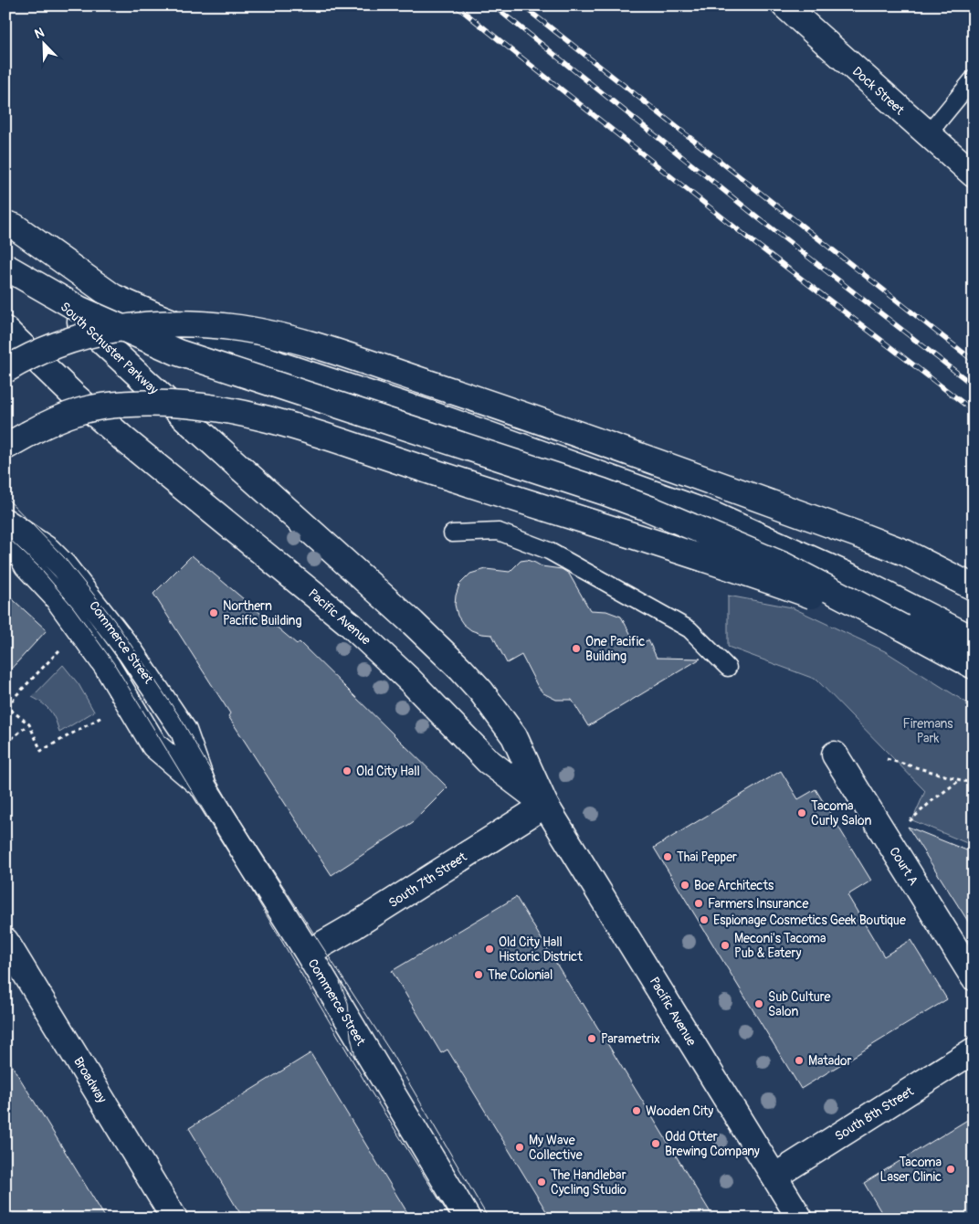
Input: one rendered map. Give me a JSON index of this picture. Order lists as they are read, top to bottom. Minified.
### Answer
{"streets":{"main road":["Dock Street","South Schuster Parkway","Pacific Avenue","Commerce Street","Court A","South 7th Street","Broadway","South 8th Street"]},"crossings":[["South Schuster Parkway","Pacific Avenue"],["Pacific Avenue","South 7th Street"],["Pacific Avenue","South 8th Street"],["Commerce Street","South 7th Street"]],"parks":["Firemans Park"],"places":["Northern Pacific Building","One Pacific Building","Old City Hall","Tacoma Curly Salon","Thai Pepper","Boe Architects","Farmers Insurance","Espionage Cosmetics Geek Boutique","Meconi's Tacoma Pub & Eatery","Old City Hall Historic District","The Colonial","Sub Culture Salon","Parametrix","Matador","Wooden City","Odd Otter Brewing Company","My Wave Collective","Tacoma Laser Clinic","The Handlebar Cycling Studio"],"north":"top left"}
